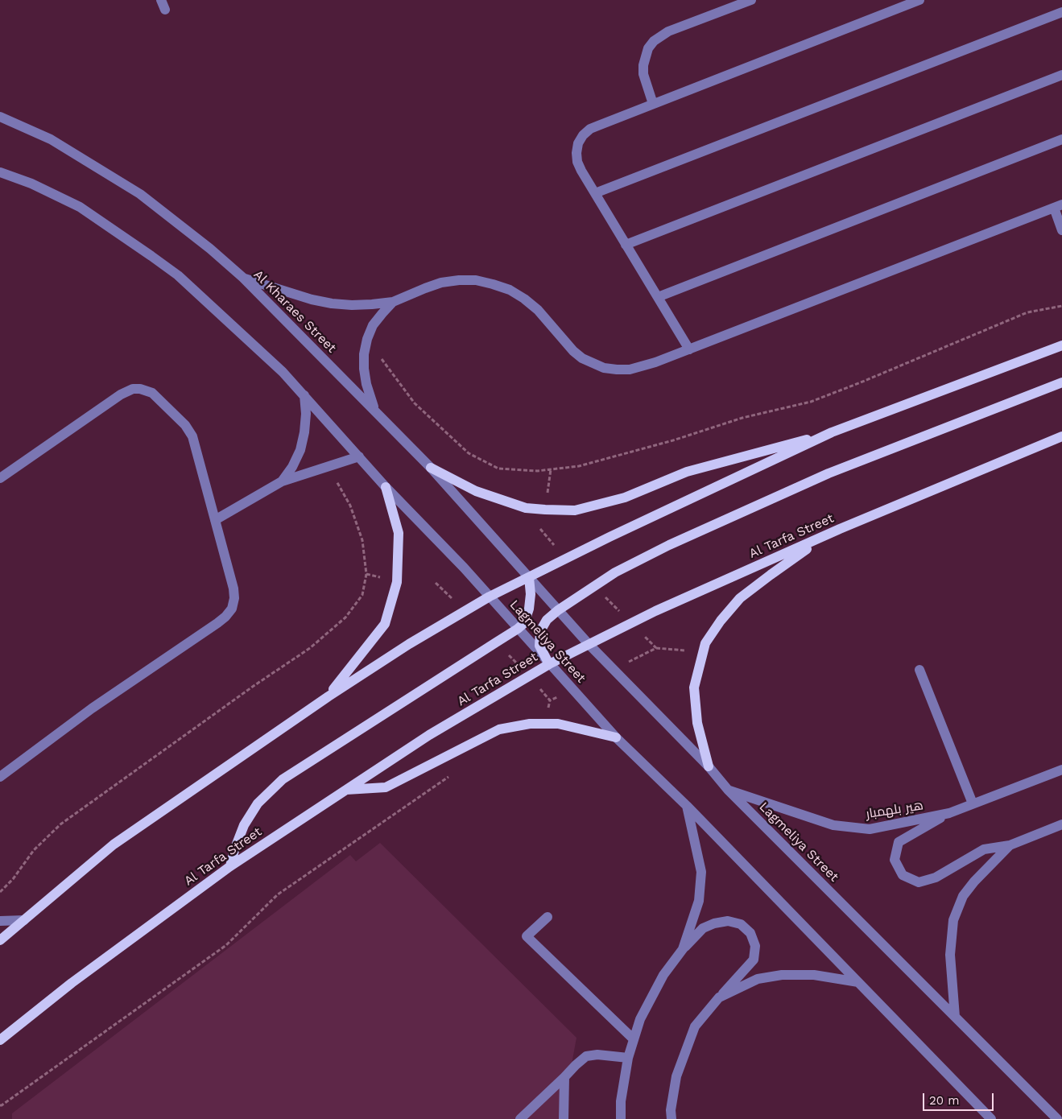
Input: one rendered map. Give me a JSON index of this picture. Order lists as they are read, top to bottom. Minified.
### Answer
{"streets":{"main road":["Al Tarfa Street"],"street":["Al Kharaes Street","Lagmeliya Street","هير بلهمبار"]},"crossings":[["Al Kharaes Street","Lagmeliya Street"],["Al Tarfa Street","Lagmeliya Street"],["Lagmeliya Street","هير بلهمبار"]],"scale_bar":"20 m"}
